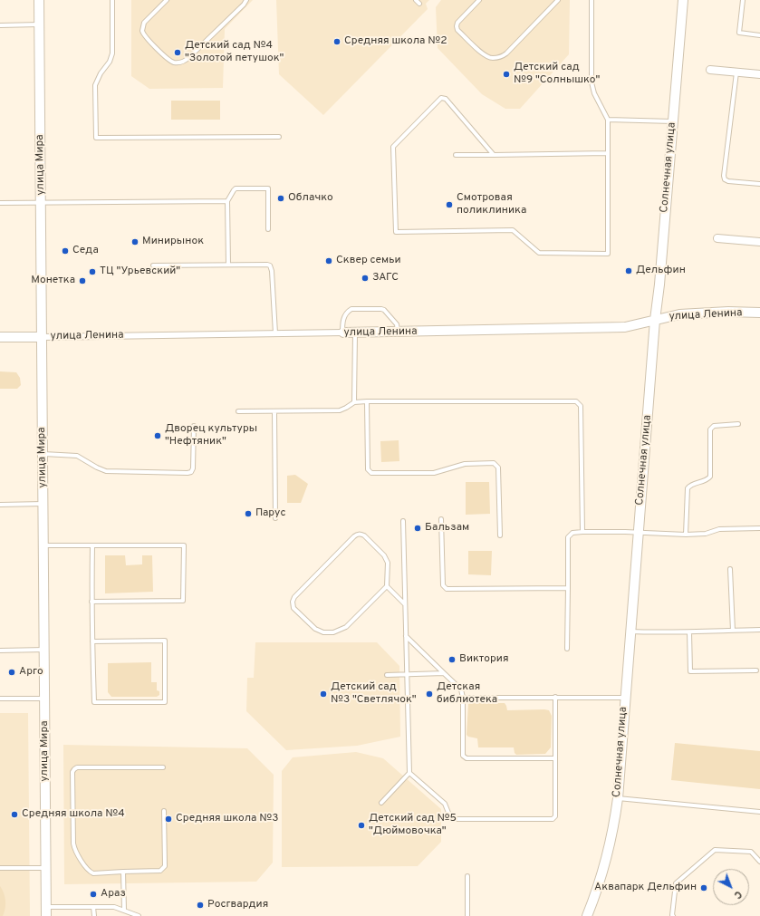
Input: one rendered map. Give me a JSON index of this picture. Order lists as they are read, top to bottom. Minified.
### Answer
{"streets":{"street":["улица Мира","Солнечная улица","улица Ленина"]},"crossings":[["улица Мира","улица Ленина"],["Солнечная улица","улица Ленина"]],"places":["Средняя школа №2","Детский сад №4 \"Золотой петушок\"","Детский сад №9 \"Солнышко\"","Облачко","Смотровая поликлиника","Минирынок","Седа","Сквер семьи","Дельфин","ТЦ \"Урьевский\"","ЗАГС","Монетка","Дворец культуры \"Нефтяник\"","Парус","Бальзам","Виктория","Арго","Детский сад №3 \"Светлячок\"","Детская библиотека","Средняя школа №4","Средняя школа №3","Детский сад №5 \"Дюймовочка\"","Аквапарк Дельфин","Араз","Росгвардия"],"north":"bottom right"}
